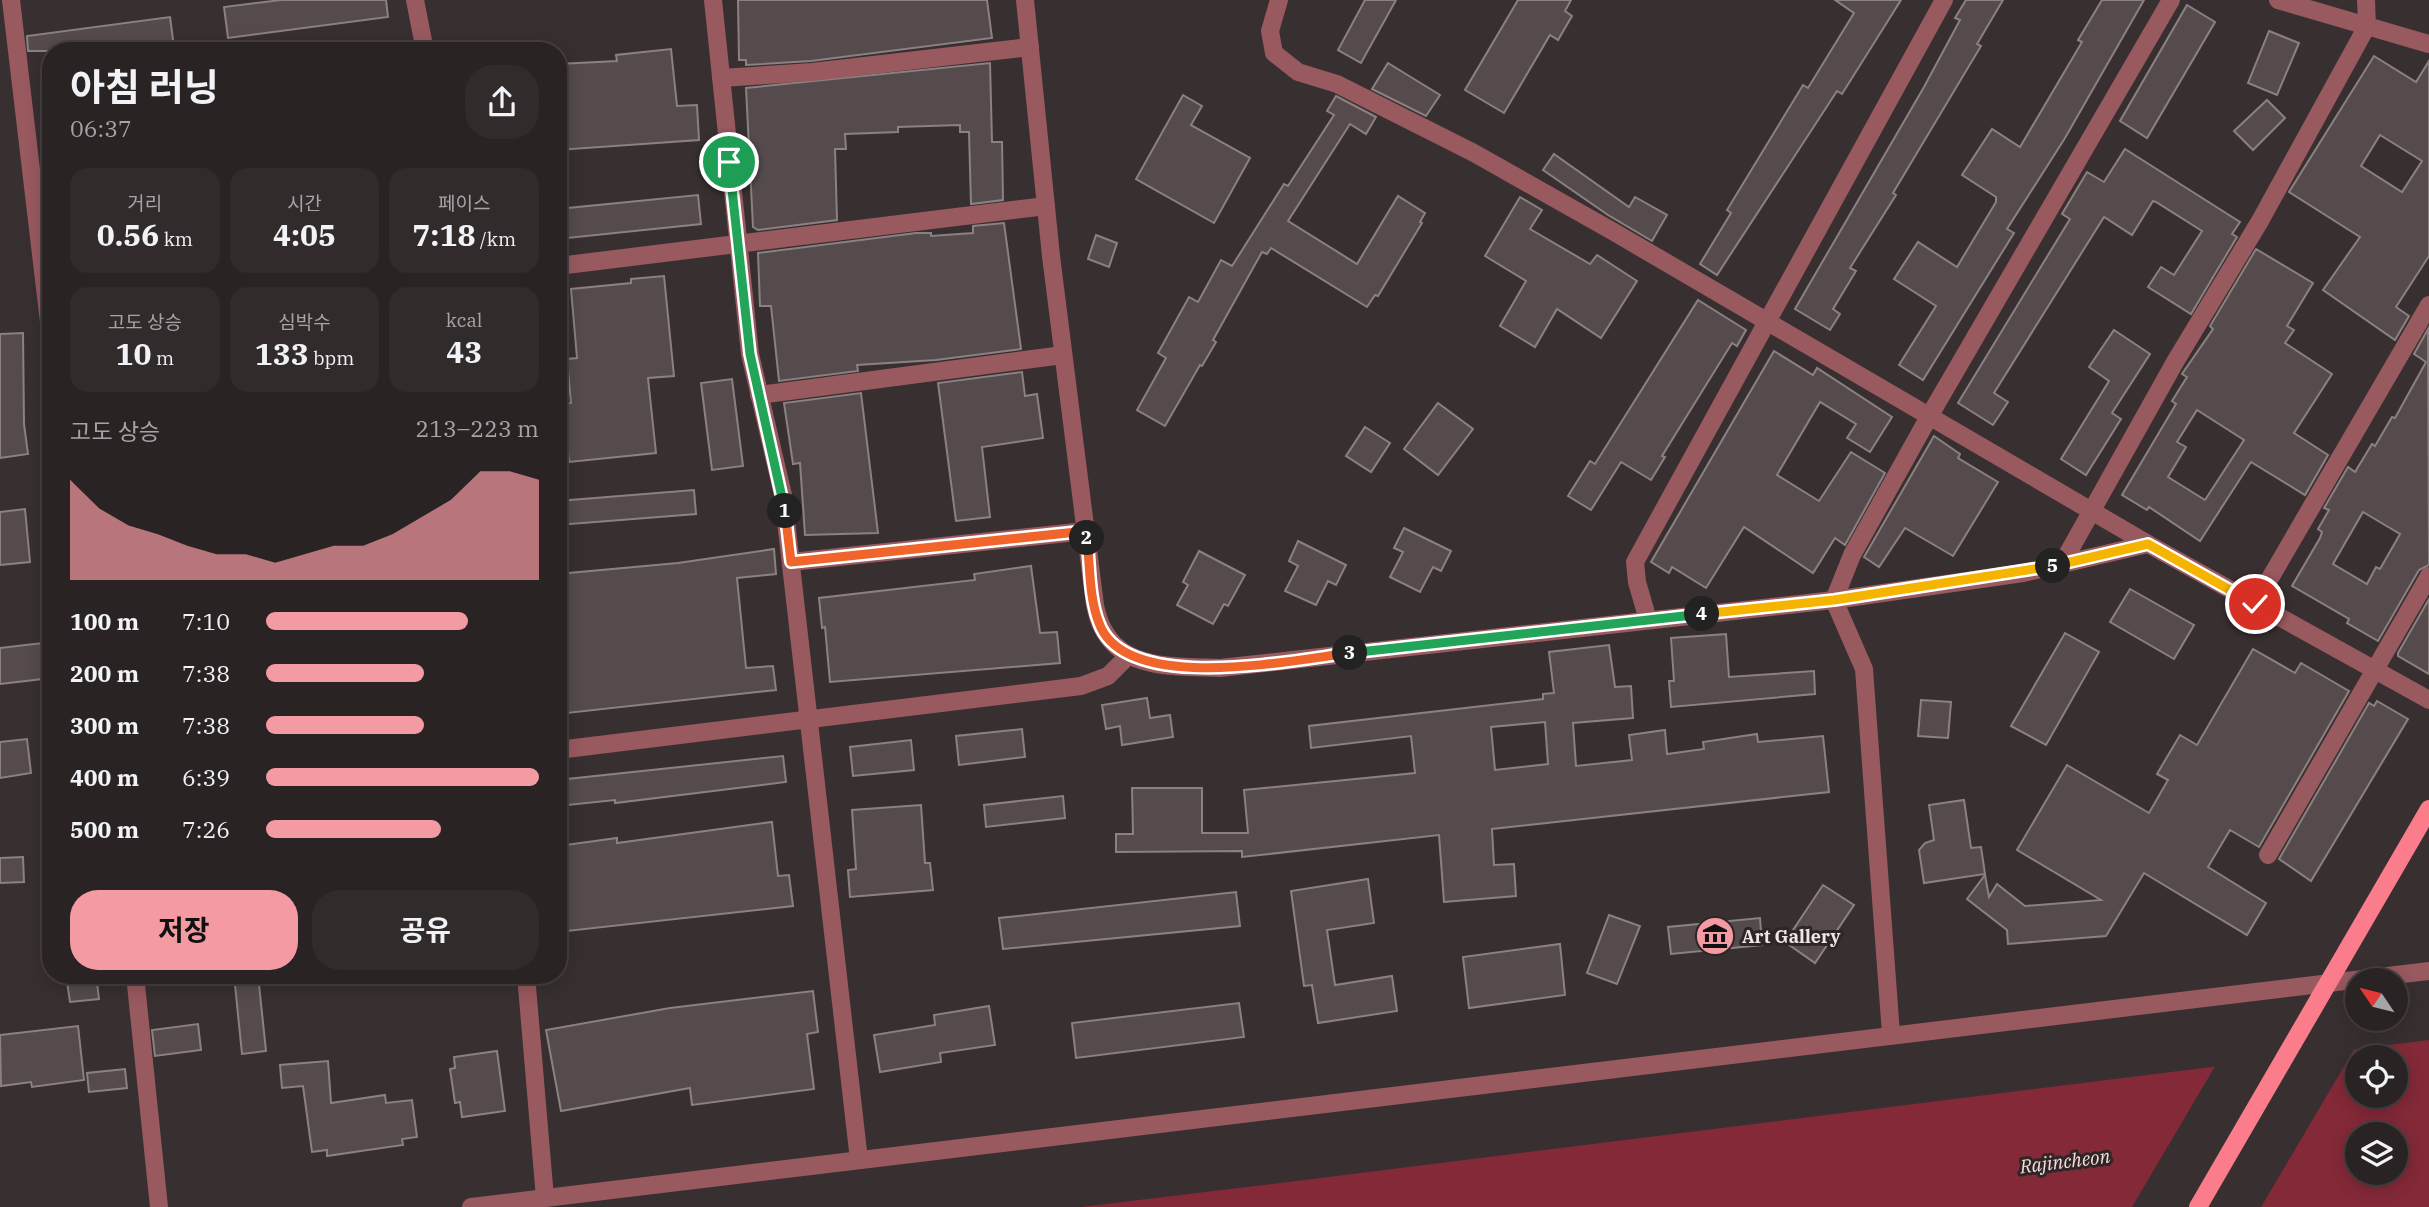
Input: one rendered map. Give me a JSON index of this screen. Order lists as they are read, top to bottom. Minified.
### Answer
{"water":["Rajincheon"],"places":{"museum":["Art Gallery"]},"north":"top left","page":{"heading":["아침 러닝","06:37"],"stats":[["거리","0.56 km"],["시간","4:05"],["페이스","7:18 /km"],["고도 상승","10 m"],["심박수","133 bpm"],["kcal","43"]],"chart":["고도 상승","213–223 m"],"pins":["1","2","5","4","3"],"list":[{"name":"100 m","note":"7:10"},{"name":"200 m","note":"7:38"},{"name":"300 m","note":"7:38"},{"name":"400 m","note":"6:39"},{"name":"500 m","note":"7:26"}],"buttons":["저장","공유"]}}
